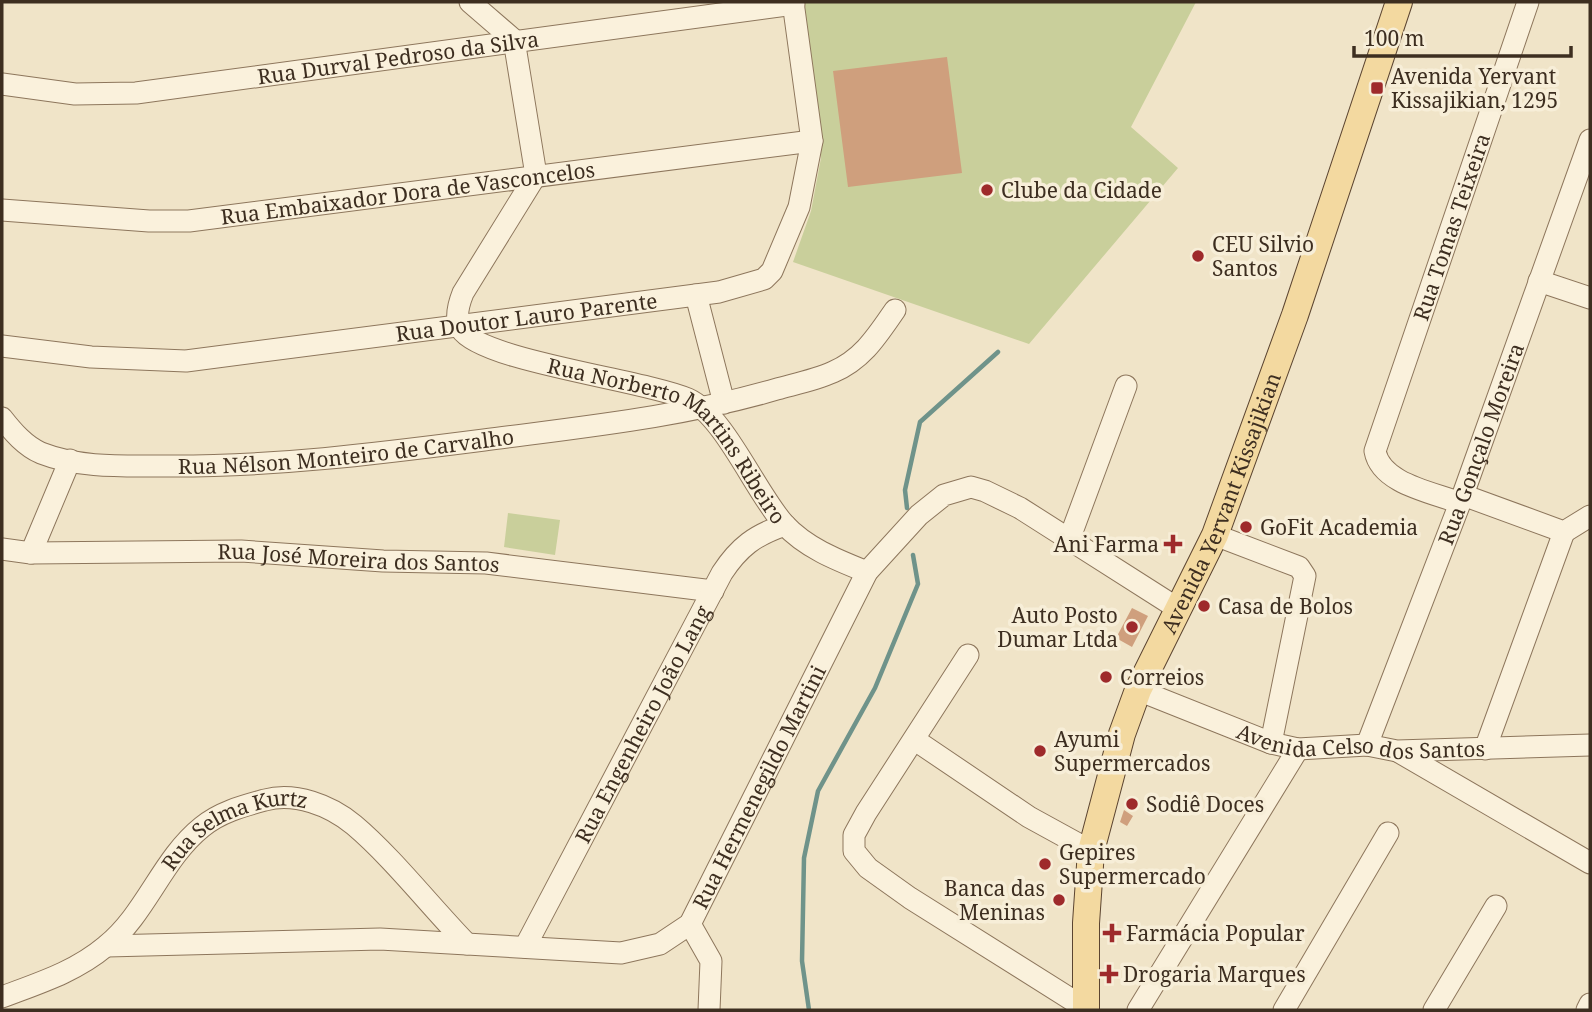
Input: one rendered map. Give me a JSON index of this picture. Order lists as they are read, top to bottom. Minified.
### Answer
{"streets":{"main road":["Avenida Yervant Kissajikian"],"street":["Rua Durval Pedroso da Silva","Rua Embaixador Dora de Vasconcelos","Rua Tomas Teixeira","Rua Doutor Lauro Parente","Rua Gonçalo Moreira","Rua Norberto Martins Ribeiro","Rua Nélson Monteiro de Carvalho","Rua José Moreira dos Santos","Rua Engenheiro João Lang","Avenida Celso dos Santos","Rua Hermenegildo Martini","Rua Selma Kurtz"]},"crossings":[["Rua Durval Pedroso da Silva","Rua Doutor Lauro Parente"],["Rua Embaixador Dora de Vasconcelos","Rua Doutor Lauro Parente"],["Rua Tomas Teixeira","Rua Gonçalo Moreira"],["Rua Doutor Lauro Parente","Rua Norberto Martins Ribeiro"],["Rua Gonçalo Moreira","Avenida Celso dos Santos"],["Rua Norberto Martins Ribeiro","Rua Nélson Monteiro de Carvalho"],["Rua Norberto Martins Ribeiro","Rua Engenheiro João Lang"],["Rua Norberto Martins Ribeiro","Rua Hermenegildo Martini"],["Avenida Yervant Kissajikian","Avenida Celso dos Santos"],["Avenida Yervant Kissajikian","Rua Hermenegildo Martini"],["Rua José Moreira dos Santos","Rua Engenheiro João Lang"],["Rua Engenheiro João Lang","Rua Hermenegildo Martini"],["Rua Hermenegildo Martini","Rua Selma Kurtz"]],"places":{"transit":["Avenida Yervant Kissajikian, 1295"],"other":["Clube da Cidade","CEU Silvio Santos","GoFit Academia","Casa de Bolos","Auto Posto Dumar Ltda","Correios","Ayumi Supermercados","Sodiê Doces","Gepires Supermercado","Banca das Meninas"],"health":["Ani Farma","Farmácia Popular","Drogaria Marques"]},"scale_bar":"100 m"}
